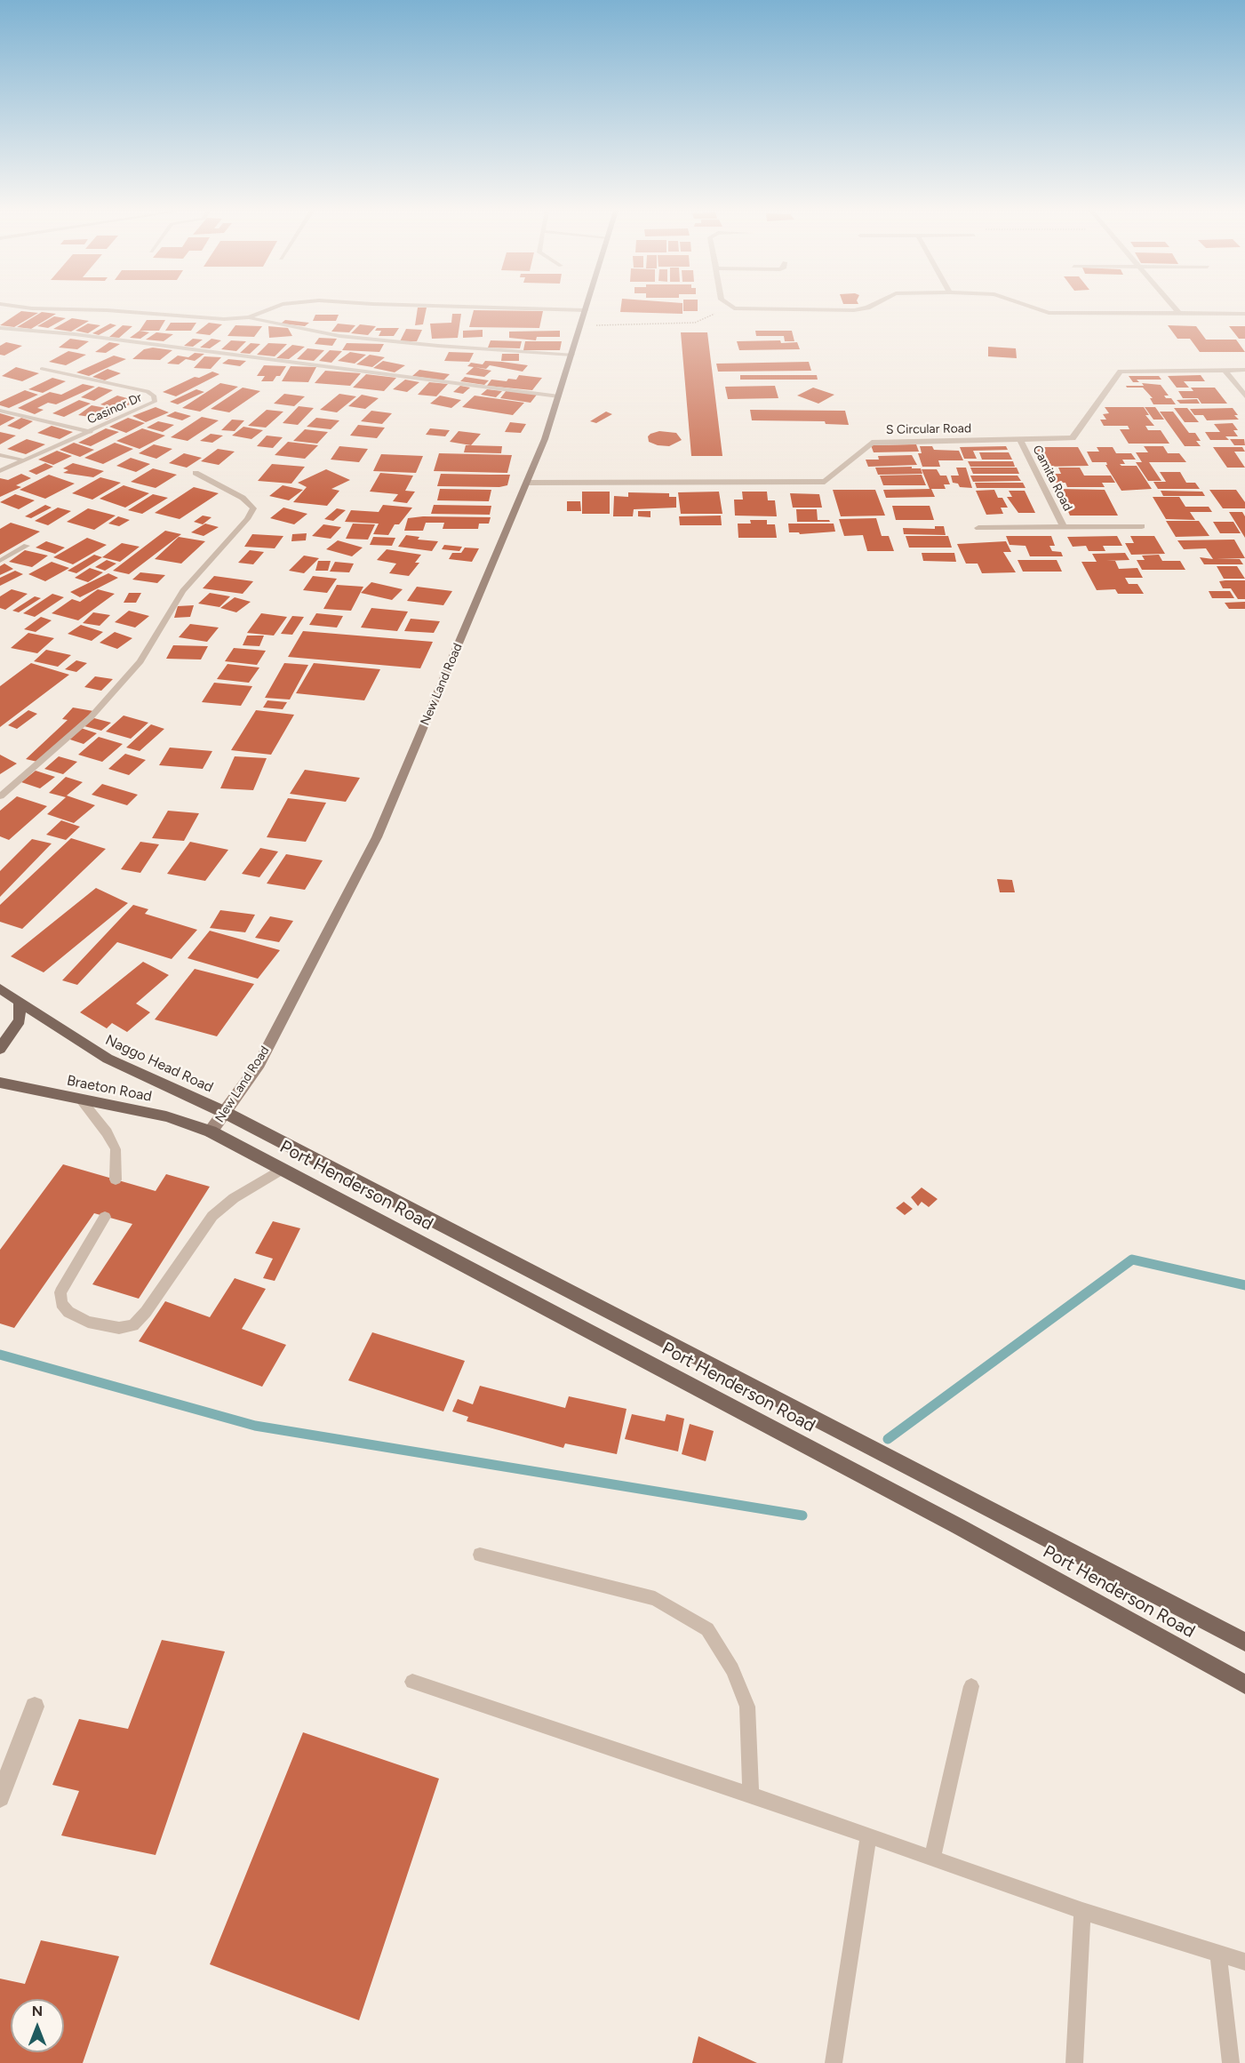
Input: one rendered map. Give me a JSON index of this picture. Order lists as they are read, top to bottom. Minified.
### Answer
{"streets":{"main road":["Naggo Head Road","Braeton Road","Port Henderson Road"],"street":["S Circular Road","Camita Road","New Land Road"],"lane":["Casinor Dr"]},"crossings":[["S Circular Road","Camita Road"],["S Circular Road","New Land Road"],["New Land Road","Naggo Head Road"],["New Land Road","Braeton Road"],["New Land Road","Port Henderson Road"],["Naggo Head Road","Port Henderson Road"],["Braeton Road","Port Henderson Road"]],"north":"top"}
